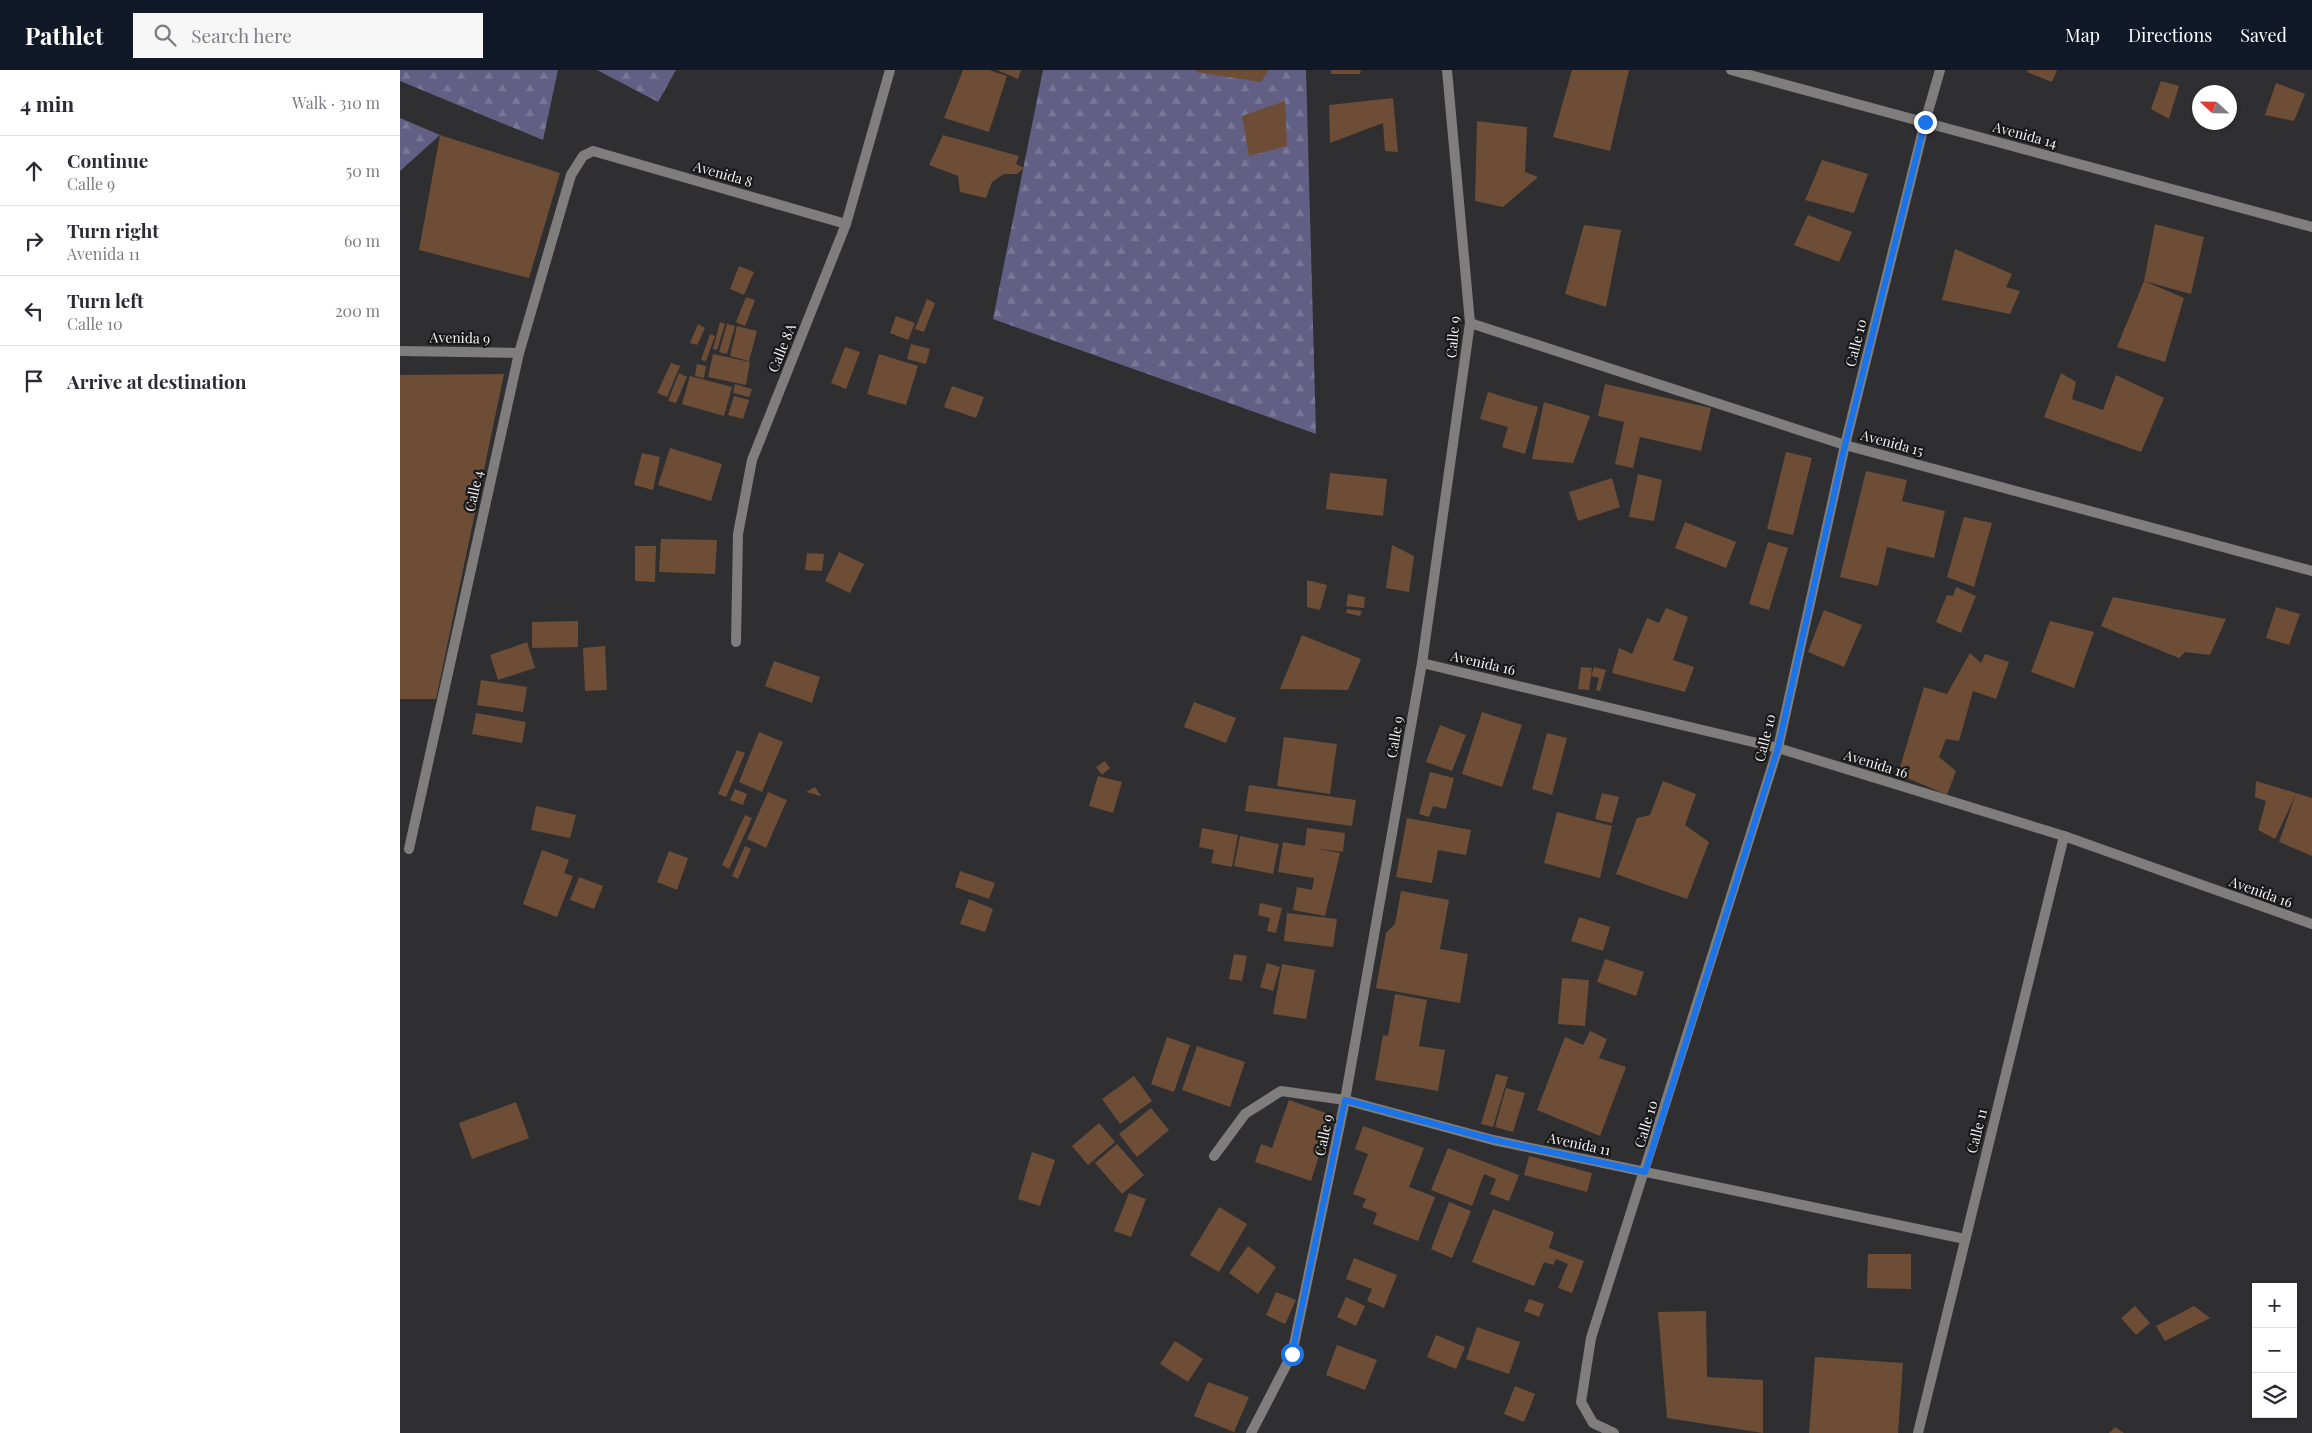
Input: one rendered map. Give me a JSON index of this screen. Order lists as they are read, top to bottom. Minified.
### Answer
{"streets":{"street":["Avenida 14","Avenida 8","Calle 9","Avenida 9","Calle 10","Calle 8A","Avenida 15","Calle 4","Avenida 16","Calle 11","Avenida 11"]},"crossings":[["Avenida 14","Calle 10"],["Avenida 8","Calle 8A"],["Avenida 8","Calle 4"],["Calle 9","Avenida 15"],["Calle 9","Avenida 16"],["Calle 9","Avenida 11"],["Avenida 9","Calle 4"],["Calle 10","Avenida 15"],["Calle 10","Avenida 16"],["Calle 10","Avenida 11"],["Avenida 16","Calle 11"],["Calle 11","Avenida 11"]],"north":"left","page":{"header":"Pathlet","search":"Search here","nav":["Map","Directions","Saved"],"heading":["4 min","Walk · 310 m"],"list":[["Continue","Calle 9","50 m"],["Turn right","Avenida 11","60 m"],["Turn left","Calle 10","200 m"],"Arrive at destination"],"map_buttons":["+","−"]}}
